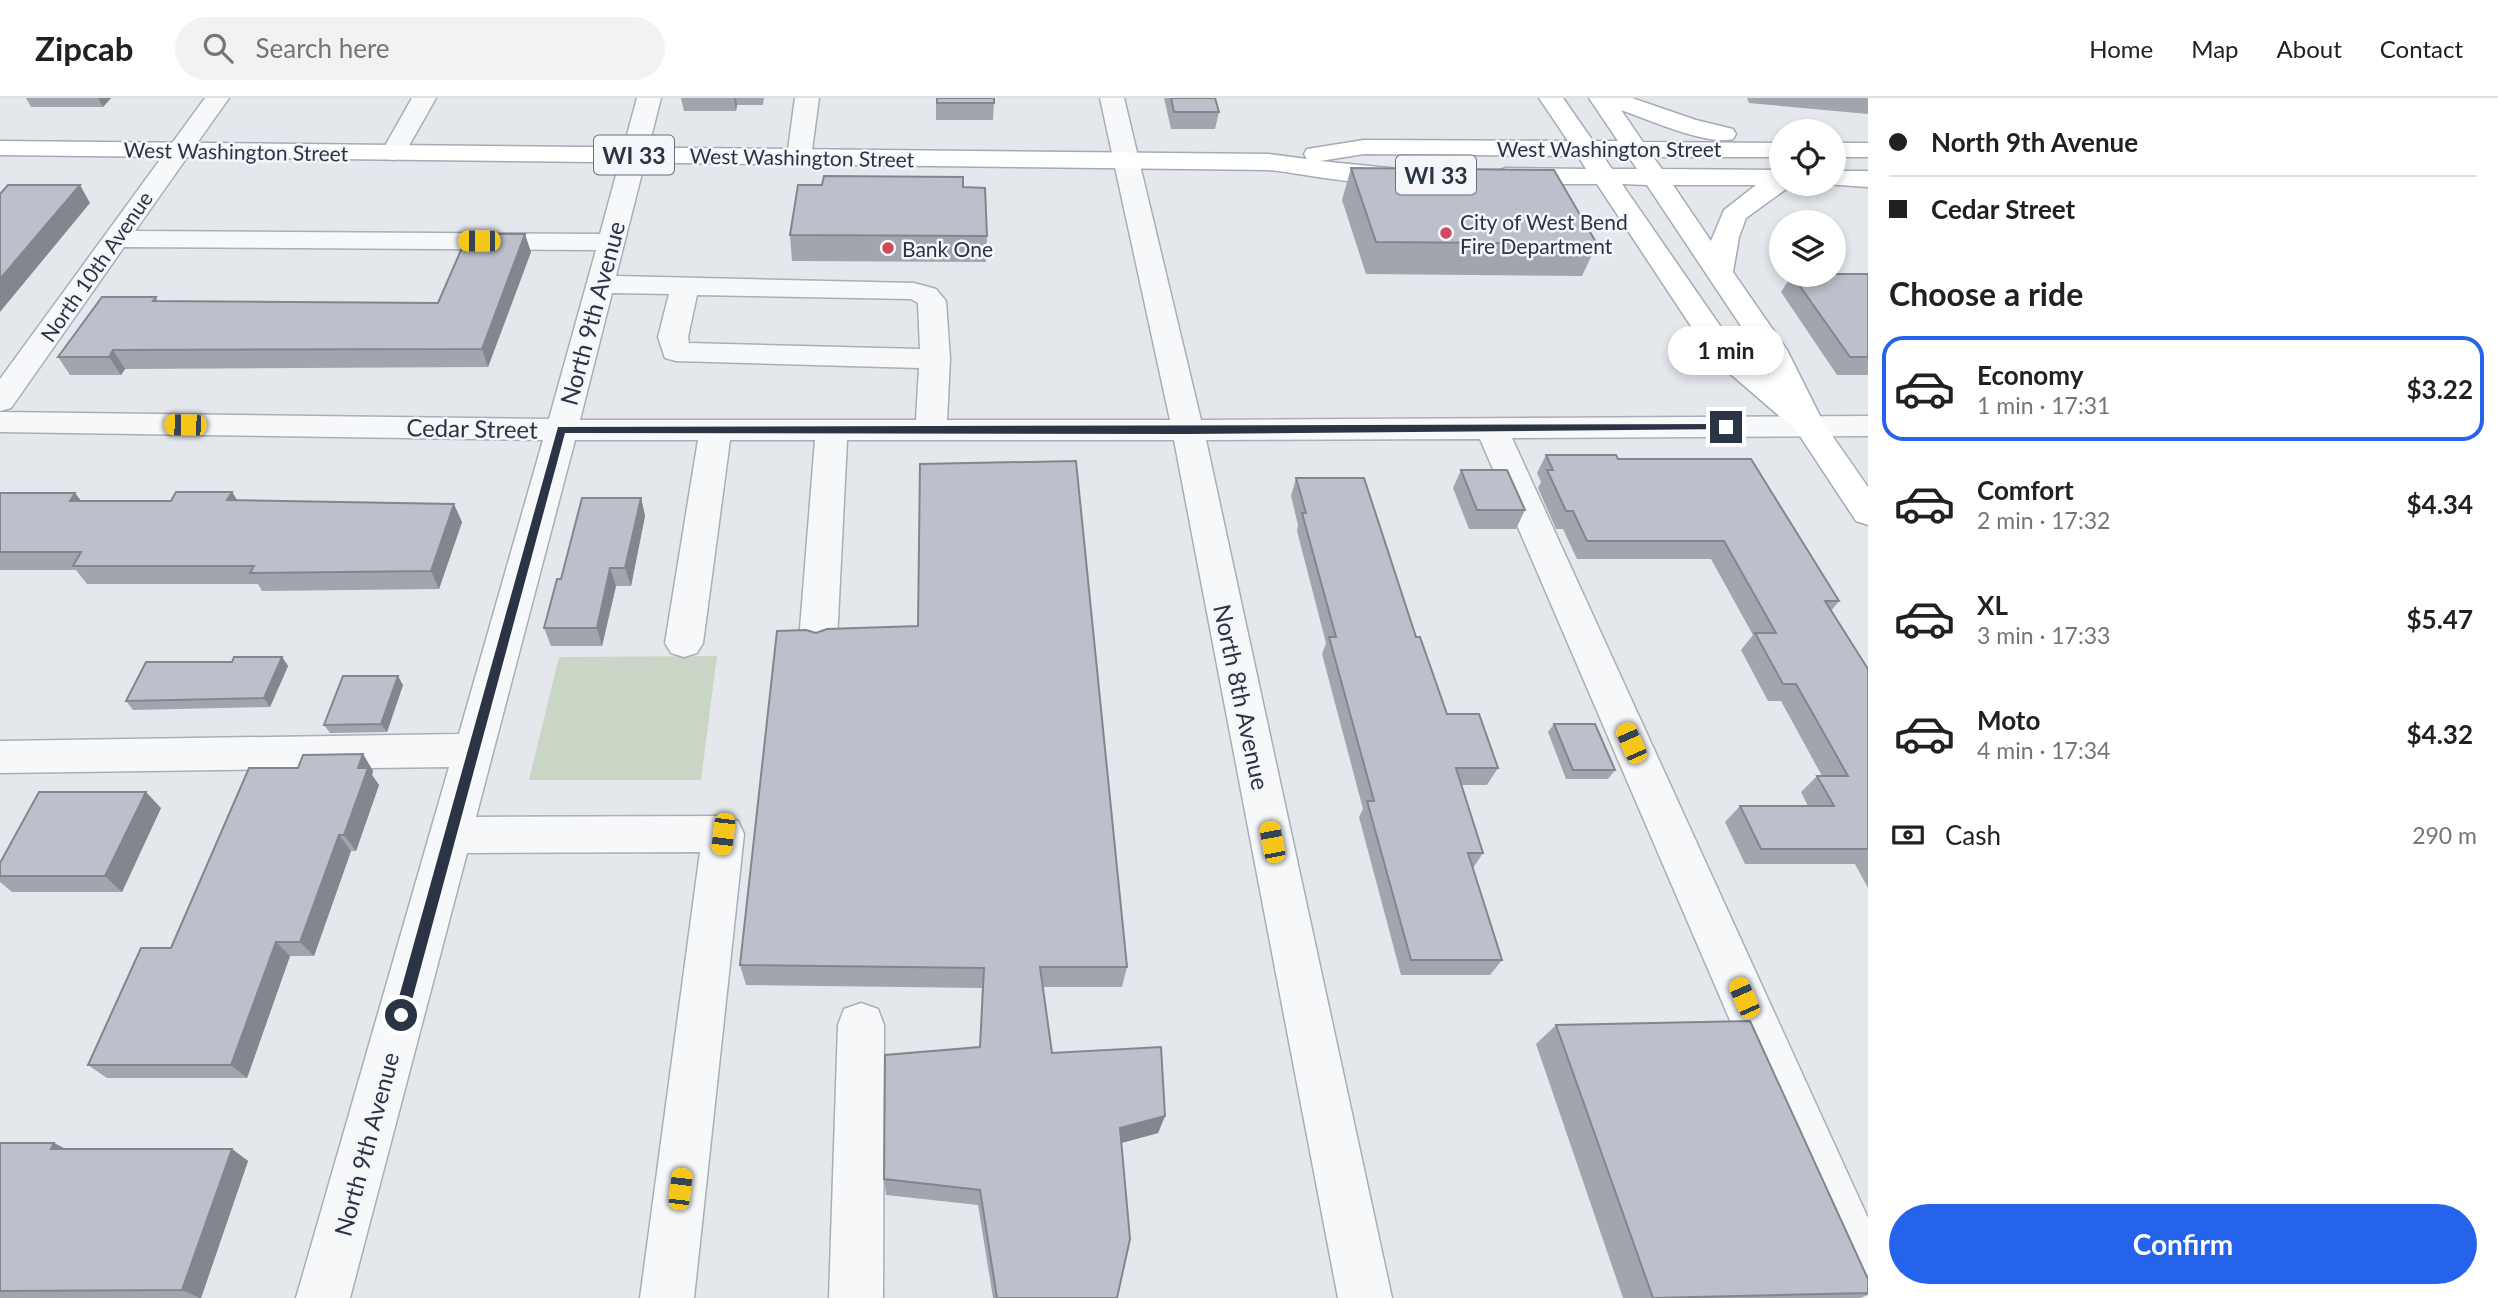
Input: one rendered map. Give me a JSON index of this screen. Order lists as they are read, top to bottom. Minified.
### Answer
{"streets":{"main road":["West Washington Street","WI 33"],"street":["North 10th Avenue","North 9th Avenue","Cedar Street","North 8th Avenue"]},"crossings":[["West Washington Street","North 10th Avenue"],["West Washington Street","North 9th Avenue"],["West Washington Street","North 8th Avenue"],["North 9th Avenue","Cedar Street"],["Cedar Street","North 8th Avenue"]],"places":["City of West Bend Fire Department","Bank One"],"page":{"header":"Zipcab","search":"Search here","nav":["Home","Map","About","Contact"],"banner":["North 9th Avenue","Cedar Street"],"heading":"Choose a ride","bubble":"1 min","list":[{"name":"Economy","note":"1 min · 17:31","value":"$3.22"},{"name":"Comfort","note":"2 min · 17:32","value":"$4.34"},{"name":"XL","note":"3 min · 17:33","value":"$5.47"},{"name":"Moto","note":"4 min · 17:34","value":"$4.32"}],"pay":["Cash","290 m"],"buttons":"Confirm"}}
